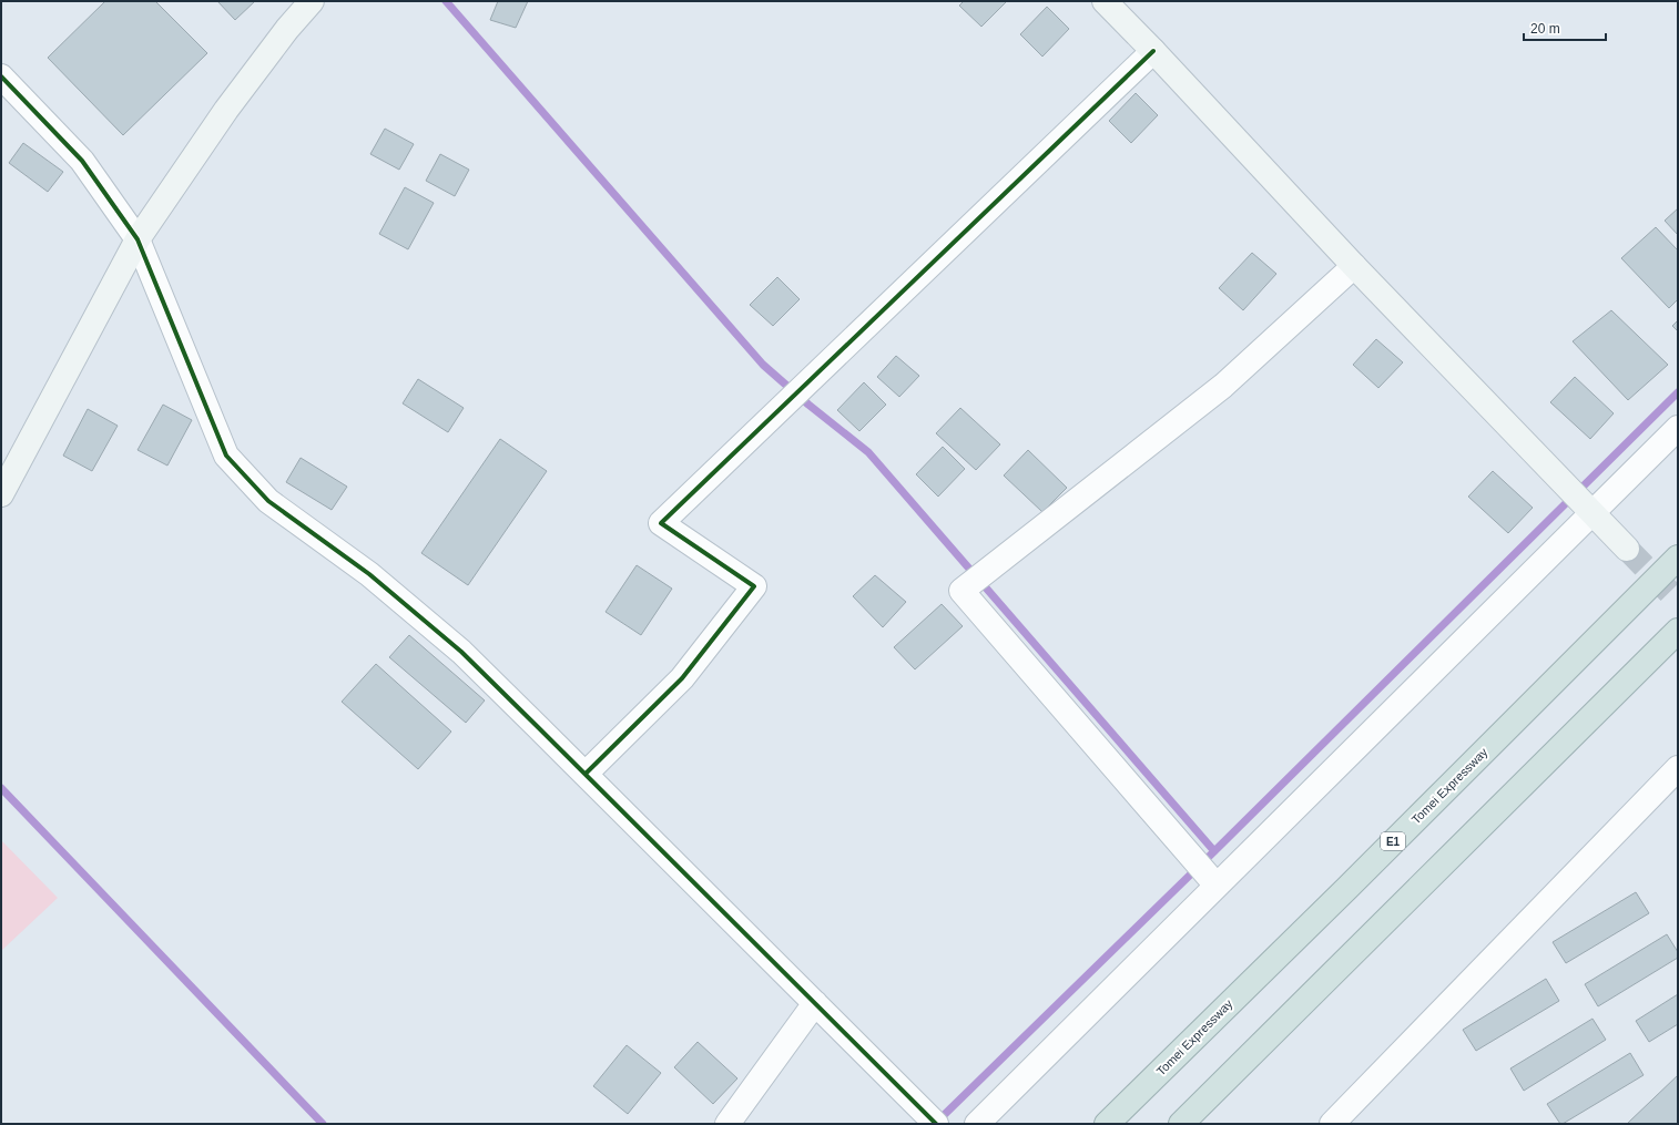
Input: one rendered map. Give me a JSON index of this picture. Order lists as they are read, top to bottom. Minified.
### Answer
{"streets":{"highway":["Tomei Expressway","E1"]},"scale_bar":"20 m"}
